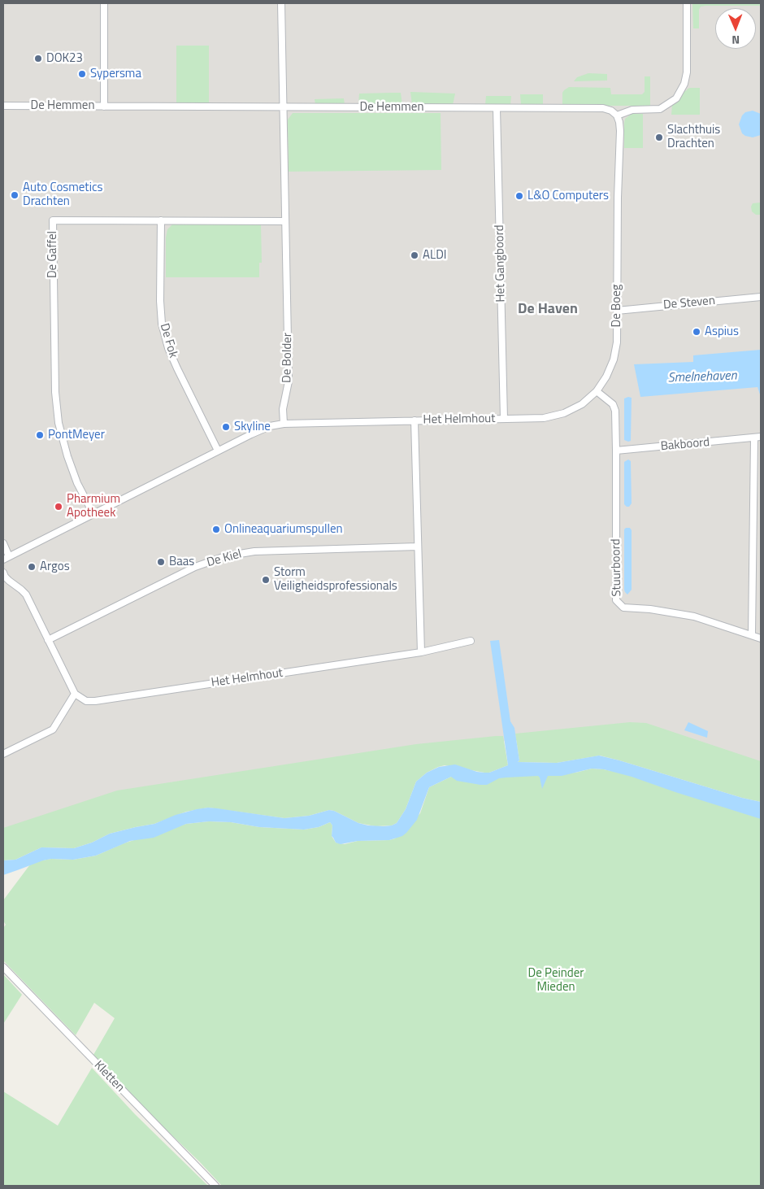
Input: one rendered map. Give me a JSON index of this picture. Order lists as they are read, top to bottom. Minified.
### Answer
{"streets":{"street":["De Hemmen","De Gaffel","Het Gangboord","De Steven","De Boeg","De Fok","De Bolder","Het Helmhout","Bakboord","De Kiel","Stuurboord","Kletten"]},"crossings":[["De Hemmen","Het Gangboord"],["De Hemmen","De Boeg"],["De Hemmen","De Bolder"],["De Gaffel","De Fok"],["De Gaffel","De Bolder"],["Het Gangboord","De Boeg"],["Het Gangboord","Het Helmhout"],["De Steven","De Boeg"],["De Boeg","Het Helmhout"],["De Boeg","Stuurboord"],["De Bolder","Het Helmhout"],["Het Helmhout","De Kiel"],["Bakboord","Stuurboord"]],"districts":["De Haven"],"water":["Smelnehaven"],"parks":["De Peinder Mieden"],"places":["DOK23","Sypersma","Slachthuis Drachten","Auto Cosmetics Drachten","L&O Computers","ALDI","Aspius","Skyline","PontMeyer","Pharmium Apotheek","Onlineaquariumspullen","Baas","Argos","Storm Veiligheidsprofessionals"],"north":"bottom"}
